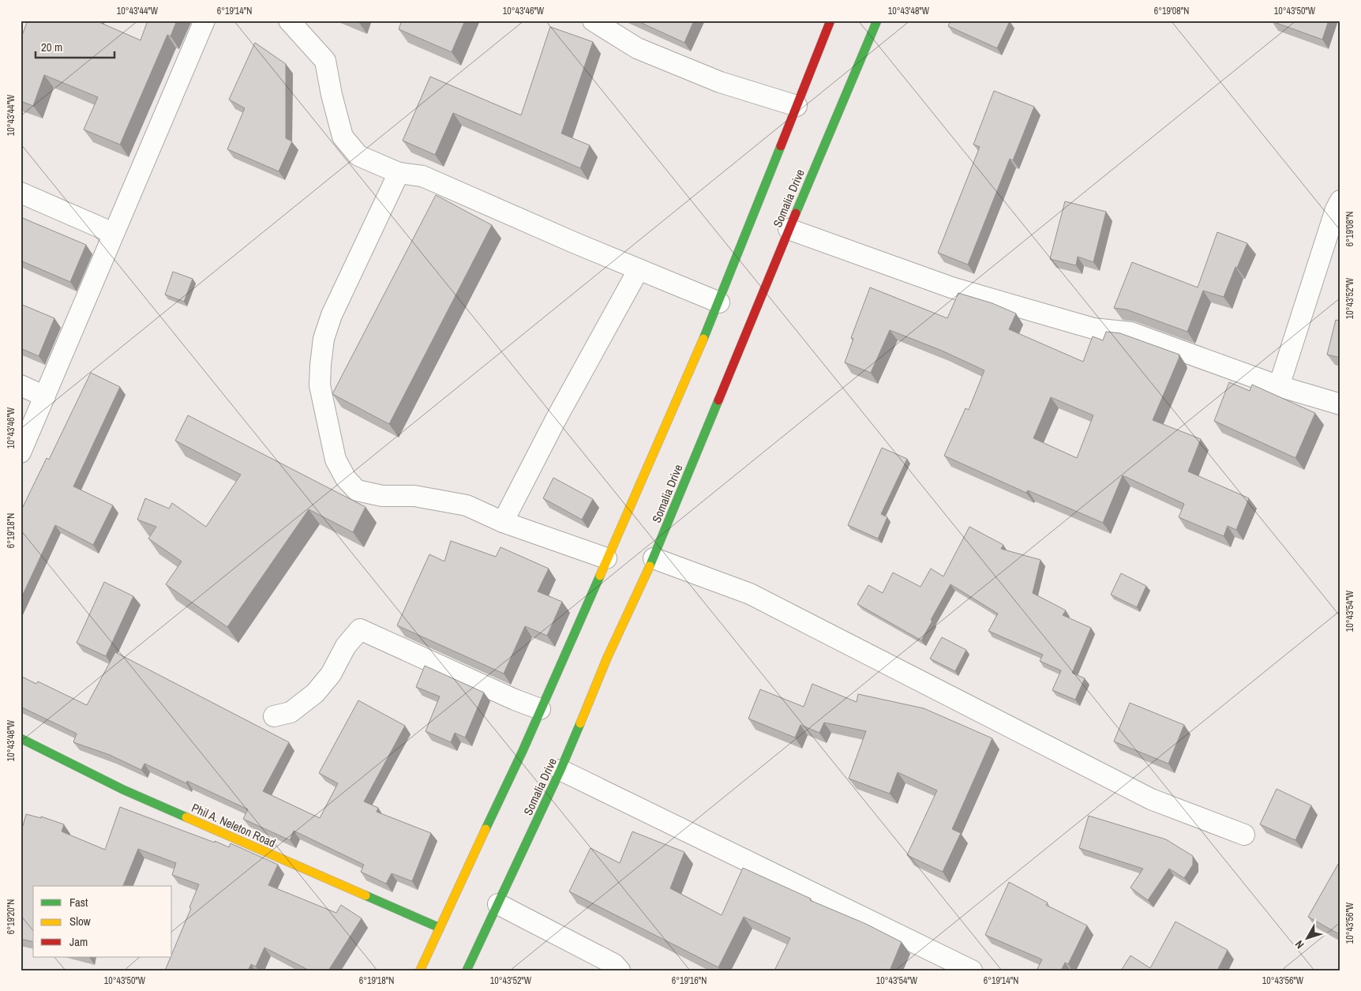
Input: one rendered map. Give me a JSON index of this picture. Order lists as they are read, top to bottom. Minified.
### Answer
{"streets":{"main road":["Somalia Drive","Phil A. Neleton Road"]},"legend":["Fast","Slow","Jam"],"scale_bar":"20 m","north":"bottom left","coordinates":["10°43'44\"W","6°19'14\"N","10°43'46\"W","10°43'48\"W","6°19'08\"N","10°43'50\"W","10°43'52\"W","6°19'18\"N","10°43'54\"W","6°19'20\"N","10°43'56\"W","6°19'16\"N"]}
